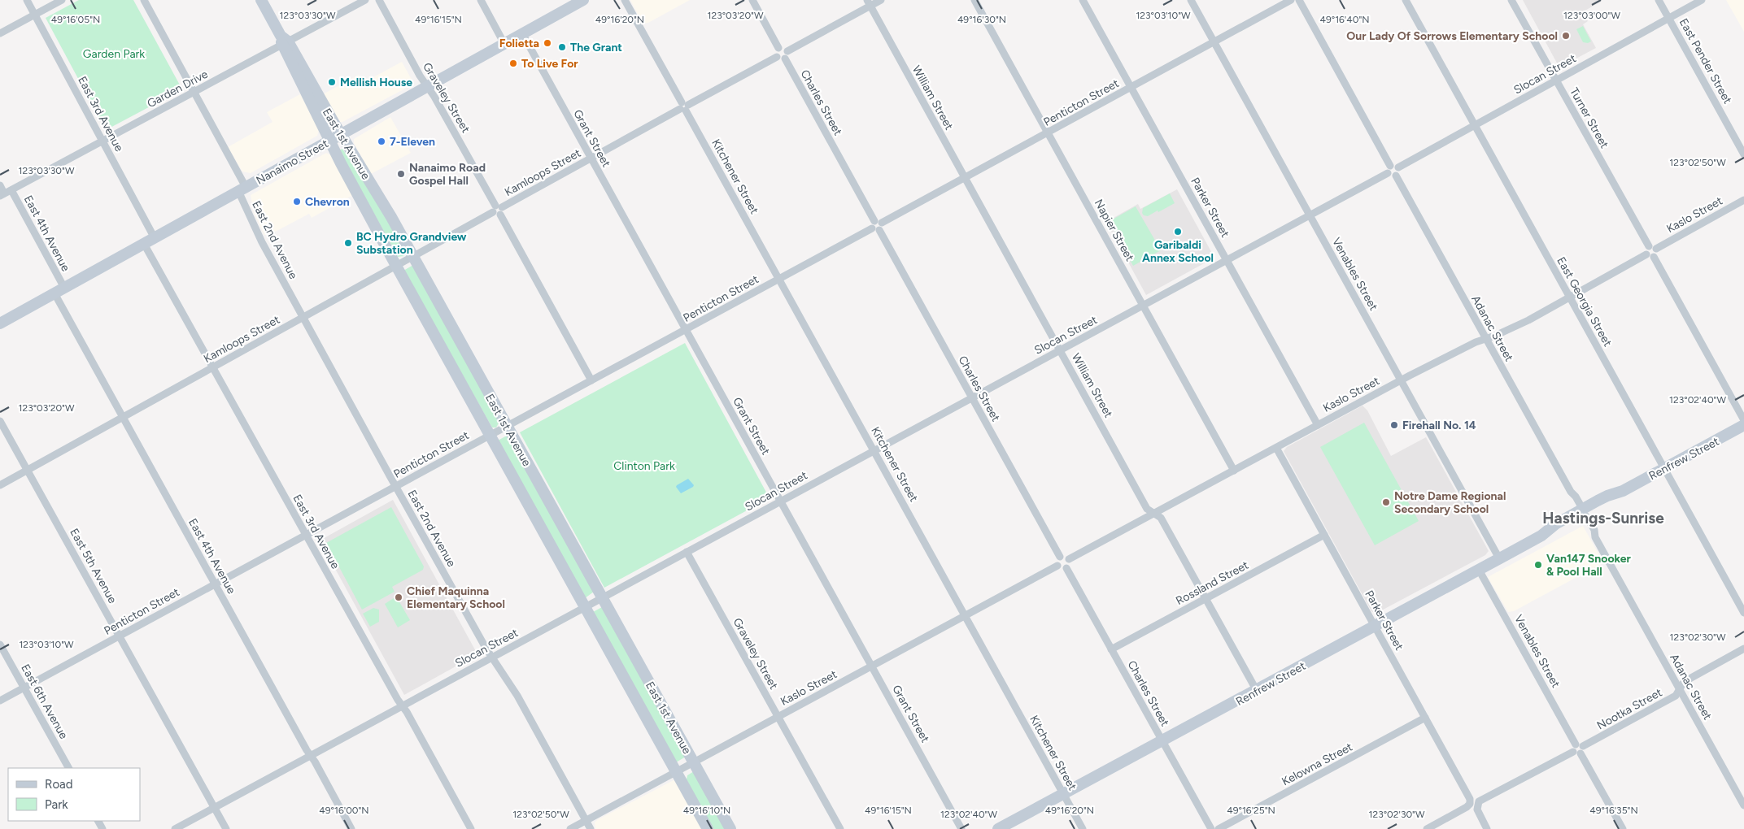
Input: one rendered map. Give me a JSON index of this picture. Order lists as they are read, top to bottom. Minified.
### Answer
{"streets":{"main road":["East 1st Avenue","Nanaimo Street","Renfrew Street"],"street":["East Pender Street","Slocan Street","Garden Drive","Graveley Street","William Street","Charles Street","Penticton Street","East 3rd Avenue","Turner Street","Grant Street","Kamloops Street","Kitchener Street","Parker Street","Kaslo Street","Napier Street","East 4th Avenue","East 2nd Avenue","Venables Street","East Georgia Street","Adanac Street","East 5th Avenue","Rossland Street","East 6th Avenue","Nootka Street","Kelowna Street"]},"crossings":[["East Pender Street","Slocan Street"],["Slocan Street","Graveley Street"],["Slocan Street","William Street"],["Slocan Street","Charles Street"],["Slocan Street","East 3rd Avenue"],["Slocan Street","Turner Street"],["Slocan Street","Grant Street"],["Slocan Street","East 1st Avenue"],["Slocan Street","Kitchener Street"],["Slocan Street","Parker Street"],["Slocan Street","Napier Street"],["Slocan Street","East 4th Avenue"],["Slocan Street","East 2nd Avenue"],["Slocan Street","Venables Street"],["Slocan Street","East Georgia Street"],["Slocan Street","Adanac Street"],["Slocan Street","East 5th Avenue"],["Garden Drive","East 3rd Avenue"],["Garden Drive","East 1st Avenue"],["Garden Drive","East 4th Avenue"],["Garden Drive","East 2nd Avenue"],["Graveley Street","Penticton Street"],["Graveley Street","Nanaimo Street"],["Graveley Street","Kamloops Street"],["Graveley Street","Kaslo Street"],["William Street","Penticton Street"],["William Street","Kaslo Street"],["William Street","Renfrew Street"],["William Street","Rossland Street"],["Charles Street","Penticton Street"],["Charles Street","Kamloops Street"],["Charles Street","Kaslo Street"],["Charles Street","Renfrew Street"],["Charles Street","Rossland Street"],["Penticton Street","East 3rd Avenue"],["Penticton Street","Grant Street"],["Penticton Street","East 1st Avenue"],["Penticton Street","Kitchener Street"],["Penticton Street","Parker Street"],["Penticton Street","Napier Street"],["Penticton Street","East 4th Avenue"],["Penticton Street","East 2nd Avenue"],["Penticton Street","Venables Street"],["Penticton Street","East 5th Avenue"],["Penticton Street","East 6th Avenue"],["East 3rd Avenue","Nanaimo Street"],["East 3rd Avenue","Kamloops Street"],["Turner Street","Kaslo Street"],["Grant Street","Nanaimo Street"],["Grant Street","Kamloops Street"],["Grant Street","Kaslo Street"],["East 1st Avenue","Nanaimo Street"],["East 1st Avenue","Kamloops Street"],["East 1st Avenue","Kaslo Street"],["Nanaimo Street","East 4th Avenue"],["Nanaimo Street","East 2nd Avenue"],["Kamloops Street","Kitchener Street"],["Kamloops Street","East 4th Avenue"],["Kamloops Street","East 2nd Avenue"],["Kamloops Street","East 5th Avenue"],["Kitchener Street","Kaslo Street"],["Kitchener Street","Renfrew Street"],["Parker Street","Kaslo Street"],["Parker Street","Renfrew Street"],["Parker Street","Rossland Street"],["Parker Street","Nootka Street"],["Parker Street","Kelowna Street"],["Kaslo Street","Napier Street"],["Kaslo Street","East 2nd Avenue"],["Kaslo Street","Venables Street"],["Kaslo Street","East Georgia Street"],["Kaslo Street","Adanac Street"],["Venables Street","Renfrew Street"],["Venables Street","Nootka Street"],["East Georgia Street","Renfrew Street"],["Adanac Street","Renfrew Street"],["Adanac Street","Nootka Street"]],"districts":["Hastings-Sunrise"],"parks":["Garden Park","Clinton Park"],"places":["Our Lady Of Sorrows Elementary School","Folietta","The Grant","To Live For","Mellish House","7-Eleven","Nanaimo Road Gospel Hall","Chevron","Garibaldi Annex School","BC Hydro Grandview Substation","Firehall No. 14","Notre Dame Regional Secondary School","Van147 Snooker & Pool Hall","Chief Maquinna Elementary School"],"legend":["Road","Park"],"coordinates":["123°03'30\"W","123°03'20\"W","123°03'10\"W","123°03'00\"W","49°16'05\"N","49°16'15\"N","49°16'20\"N","49°16'30\"N","49°16'40\"N","123°02'50\"W","123°02'40\"W","123°02'30\"W","49°16'00\"N","49°16'10\"N","49°16'25\"N","49°16'35\"N"]}
